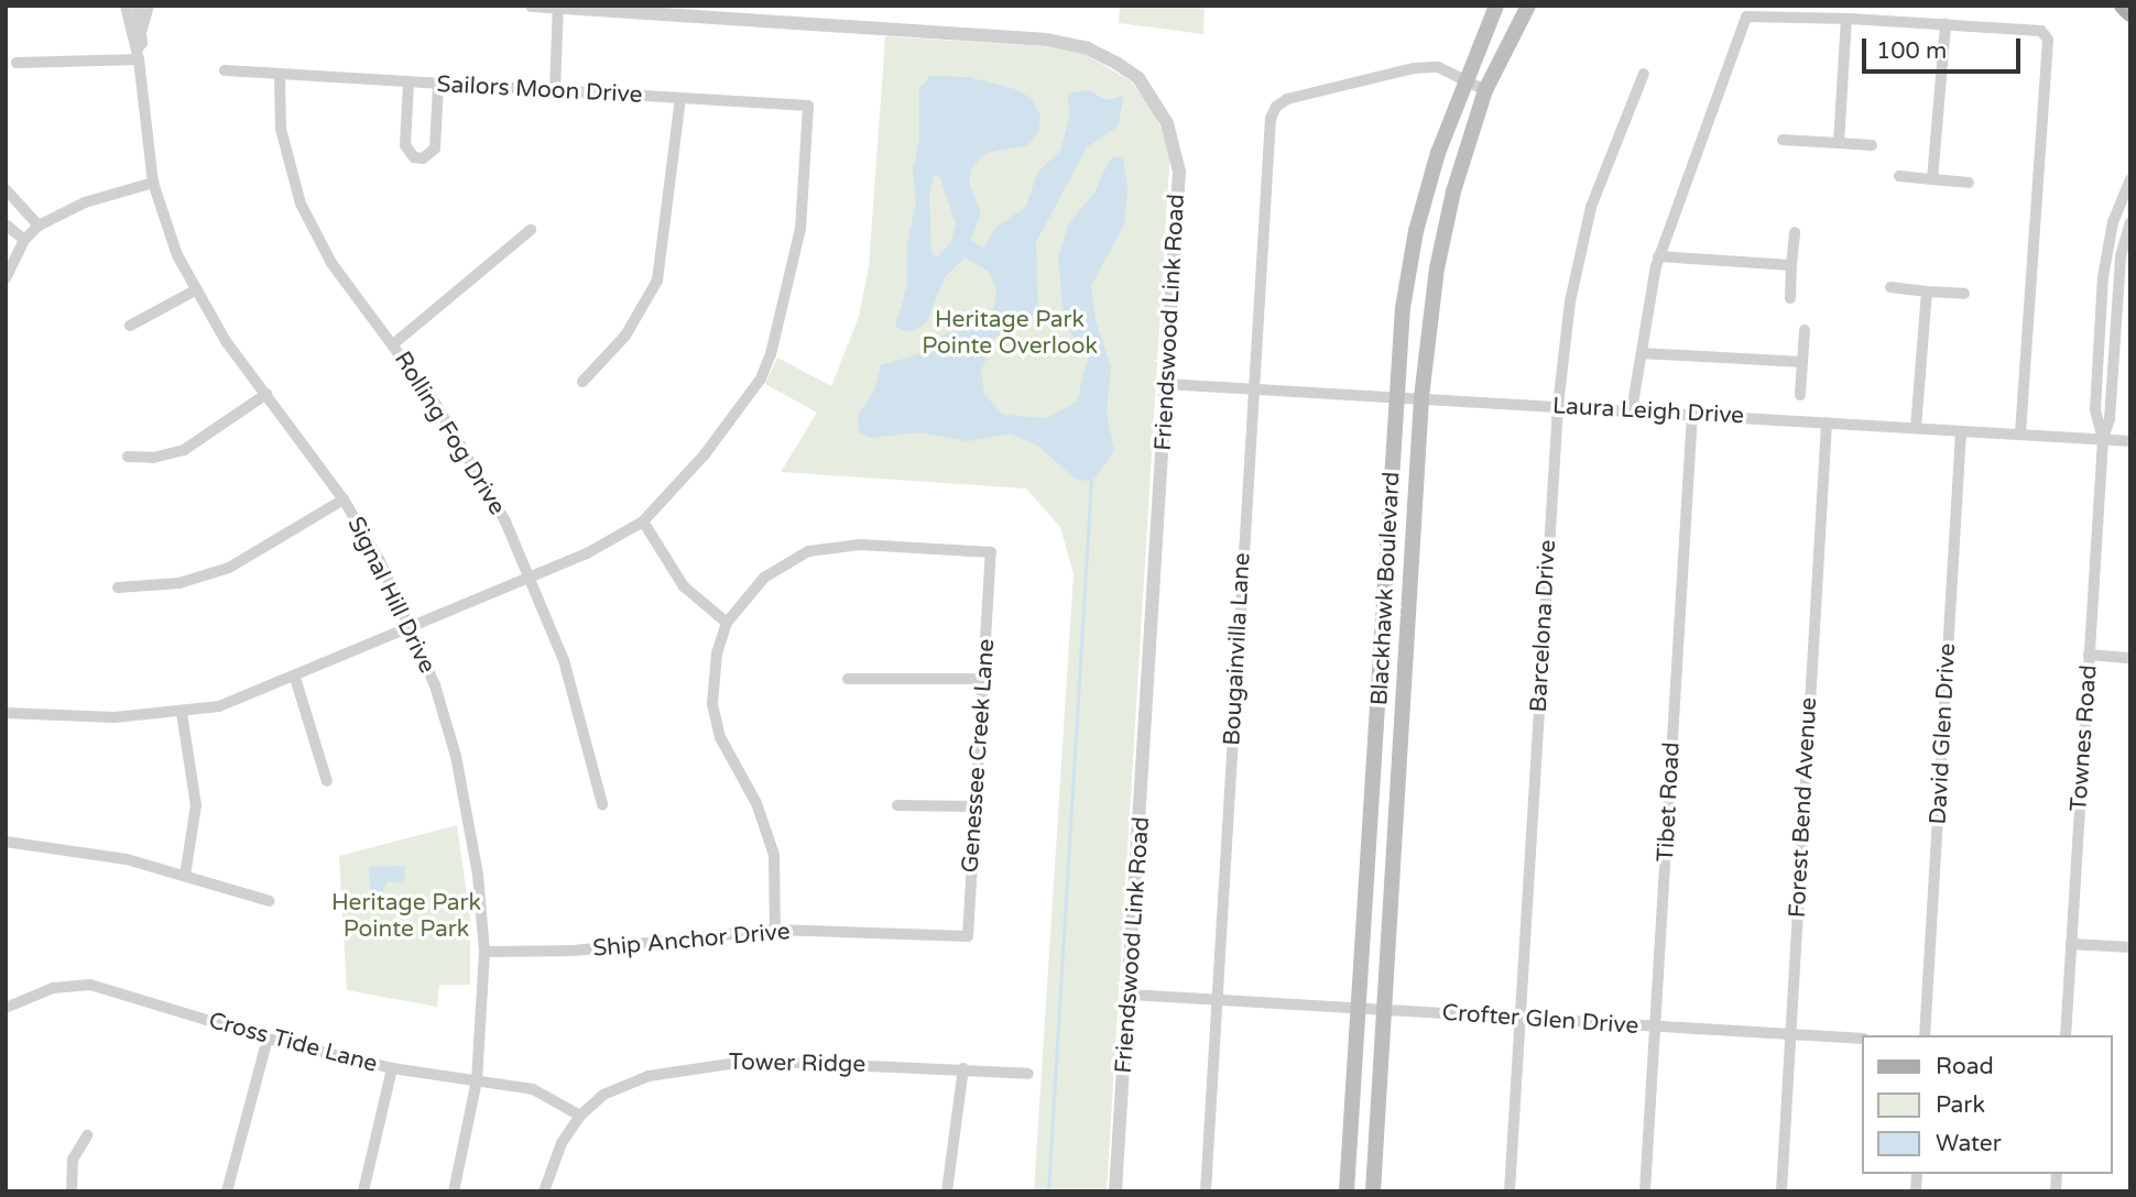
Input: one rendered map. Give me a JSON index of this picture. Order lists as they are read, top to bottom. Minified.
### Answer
{"streets":{"main road":["Blackhawk Boulevard"],"street":["Sailors Moon Drive","Friendswood Link Road","Laura Leigh Drive","Rolling Fog Drive","Signal Hill Drive","Barcelona Drive","Bougainvilla Lane","David Glen Drive","Townes Road","Genessee Creek Lane","Tibet Road","Forest Bend Avenue","Ship Anchor Drive","Crofter Glen Drive","Cross Tide Lane","Tower Ridge"]},"crossings":[["Sailors Moon Drive","Rolling Fog Drive"],["Friendswood Link Road","Laura Leigh Drive"],["Friendswood Link Road","Crofter Glen Drive"],["Laura Leigh Drive","Blackhawk Boulevard"],["Laura Leigh Drive","Barcelona Drive"],["Laura Leigh Drive","Bougainvilla Lane"],["Laura Leigh Drive","David Glen Drive"],["Laura Leigh Drive","Townes Road"],["Laura Leigh Drive","Tibet Road"],["Laura Leigh Drive","Forest Bend Avenue"],["Blackhawk Boulevard","Bougainvilla Lane"],["Blackhawk Boulevard","Crofter Glen Drive"],["Signal Hill Drive","Ship Anchor Drive"],["Signal Hill Drive","Cross Tide Lane"],["Barcelona Drive","Crofter Glen Drive"],["Bougainvilla Lane","Crofter Glen Drive"],["Genessee Creek Lane","Ship Anchor Drive"],["Tibet Road","Crofter Glen Drive"],["Forest Bend Avenue","Crofter Glen Drive"],["Cross Tide Lane","Tower Ridge"]],"parks":["Heritage Park Pointe Overlook","Heritage Park Pointe Park"],"legend":["Road","Park","Water"],"scale_bar":"100 m"}
